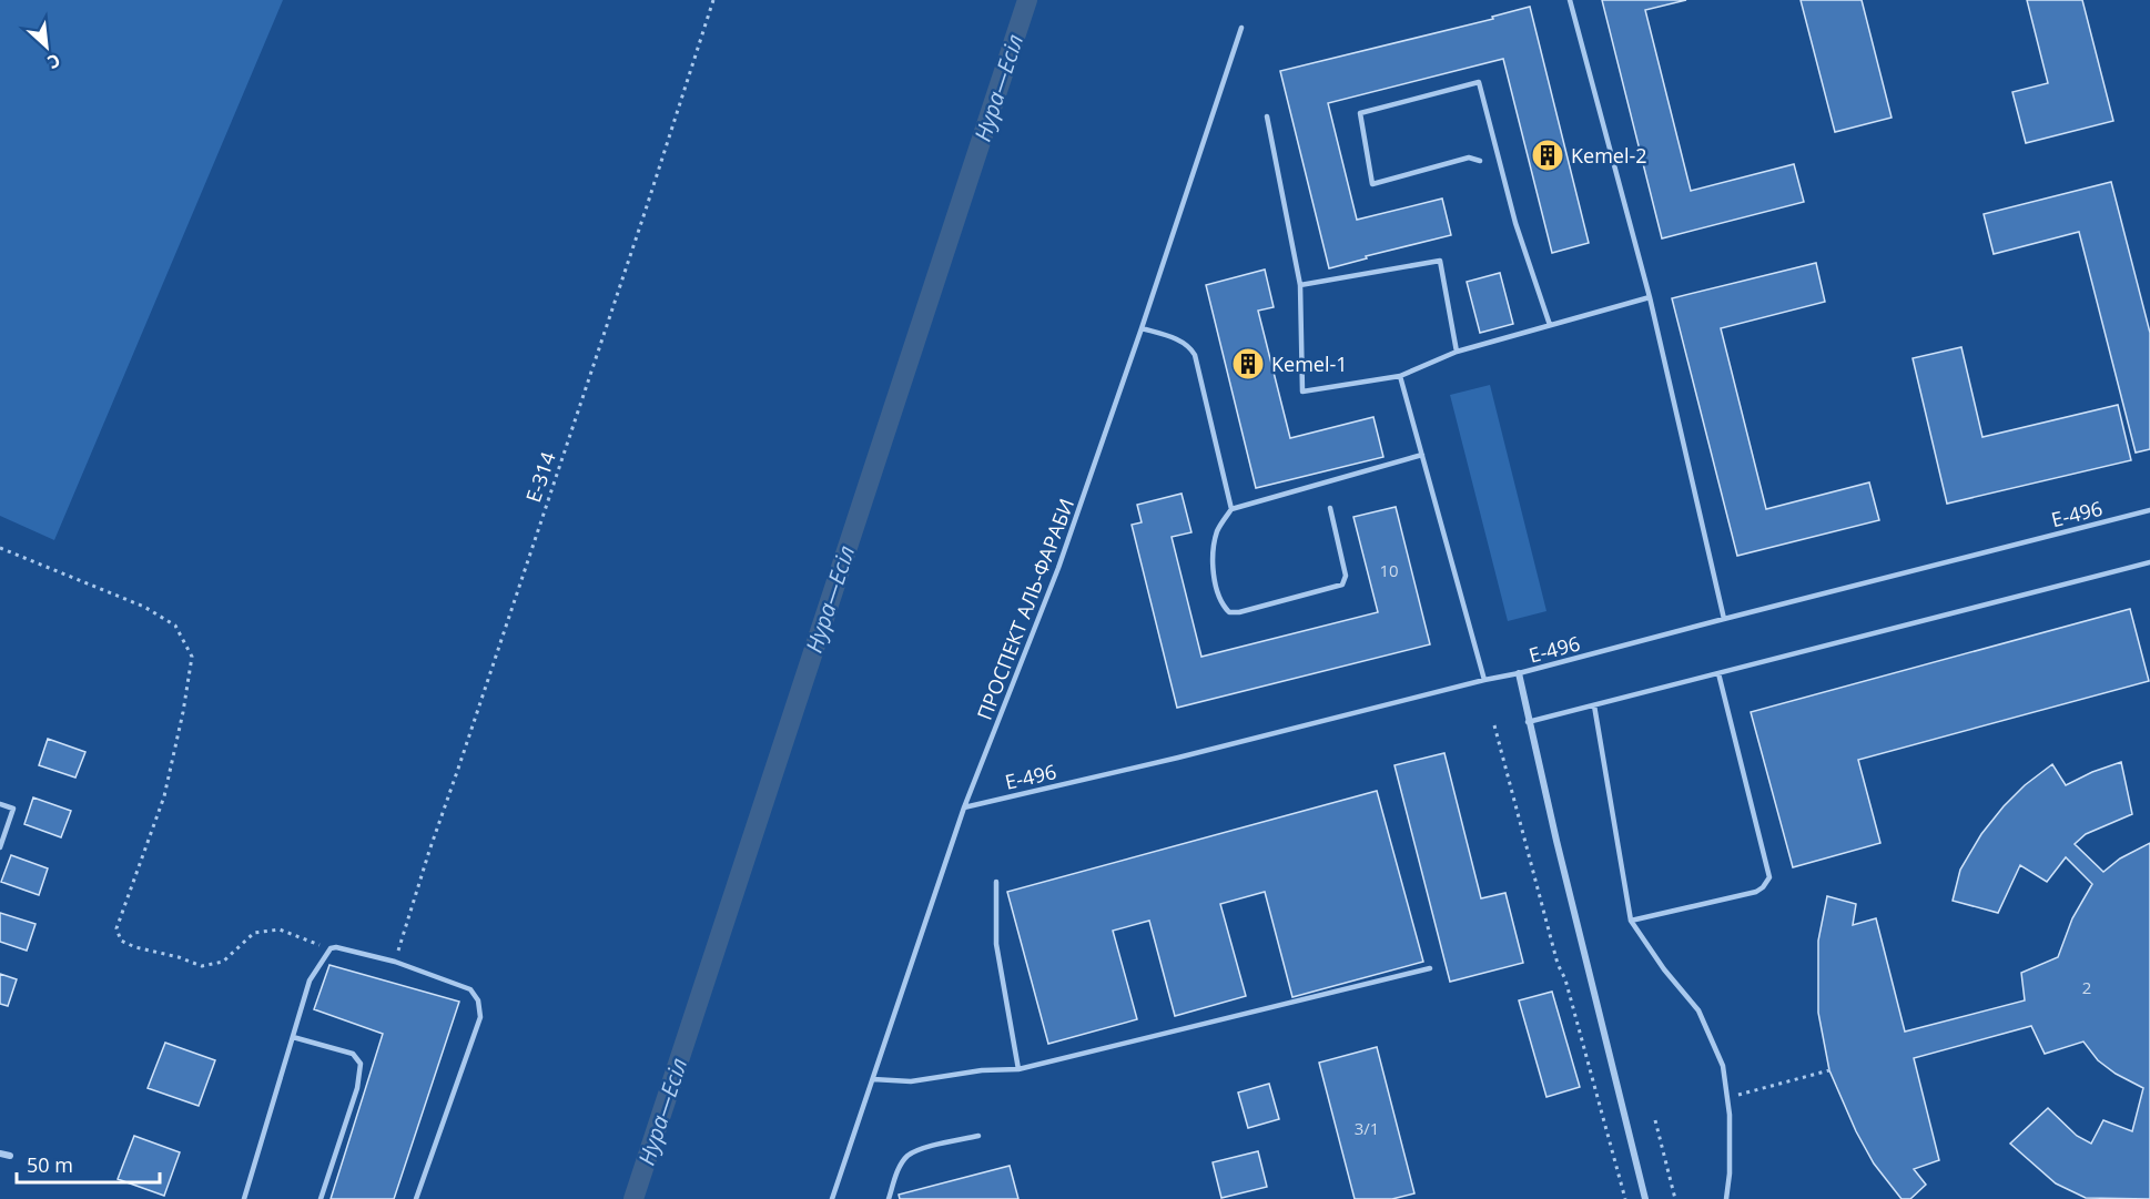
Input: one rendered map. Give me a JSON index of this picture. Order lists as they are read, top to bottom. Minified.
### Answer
{"streets":{"lane":["E-496","ПРОСПЕКТ АЛЬ-ФАРАБИ"],"path":["E-314"]},"crossings":[["E-496","ПРОСПЕКТ АЛЬ-ФАРАБИ"]],"water":["Нура—Есіл"],"places":{"building":["Kemel-2","Kemel-1"]},"house_numbers":["10","2","3/1"],"scale_bar":"50 m","north":"bottom right"}
